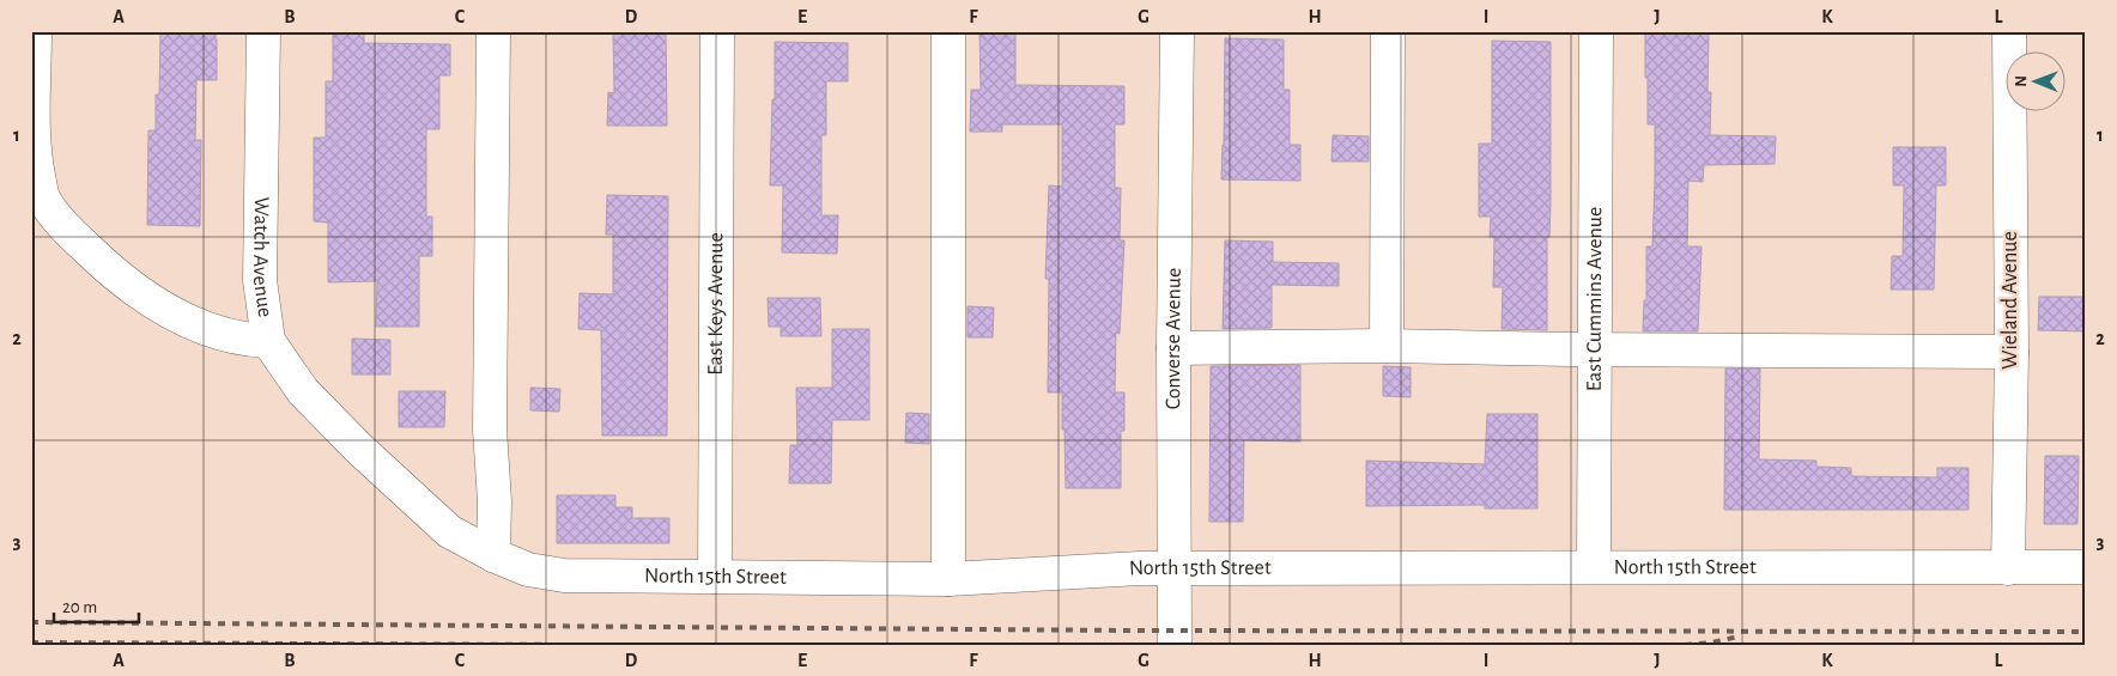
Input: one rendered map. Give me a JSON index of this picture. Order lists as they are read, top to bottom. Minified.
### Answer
{"streets":{"street":["Watch Avenue","East Cummins Avenue","Wieland Avenue","East Keys Avenue","Converse Avenue","North 15th Street"]},"crossings":[["Watch Avenue","North 15th Street"],["East Cummins Avenue","North 15th Street"],["Wieland Avenue","North 15th Street"],["East Keys Avenue","North 15th Street"],["Converse Avenue","North 15th Street"]],"scale_bar":"20 m","north":"left","grid":{"columns":["A","B","C","D","E","F","G","H","I","J","K","L"],"rows":["1","2","3"]}}
